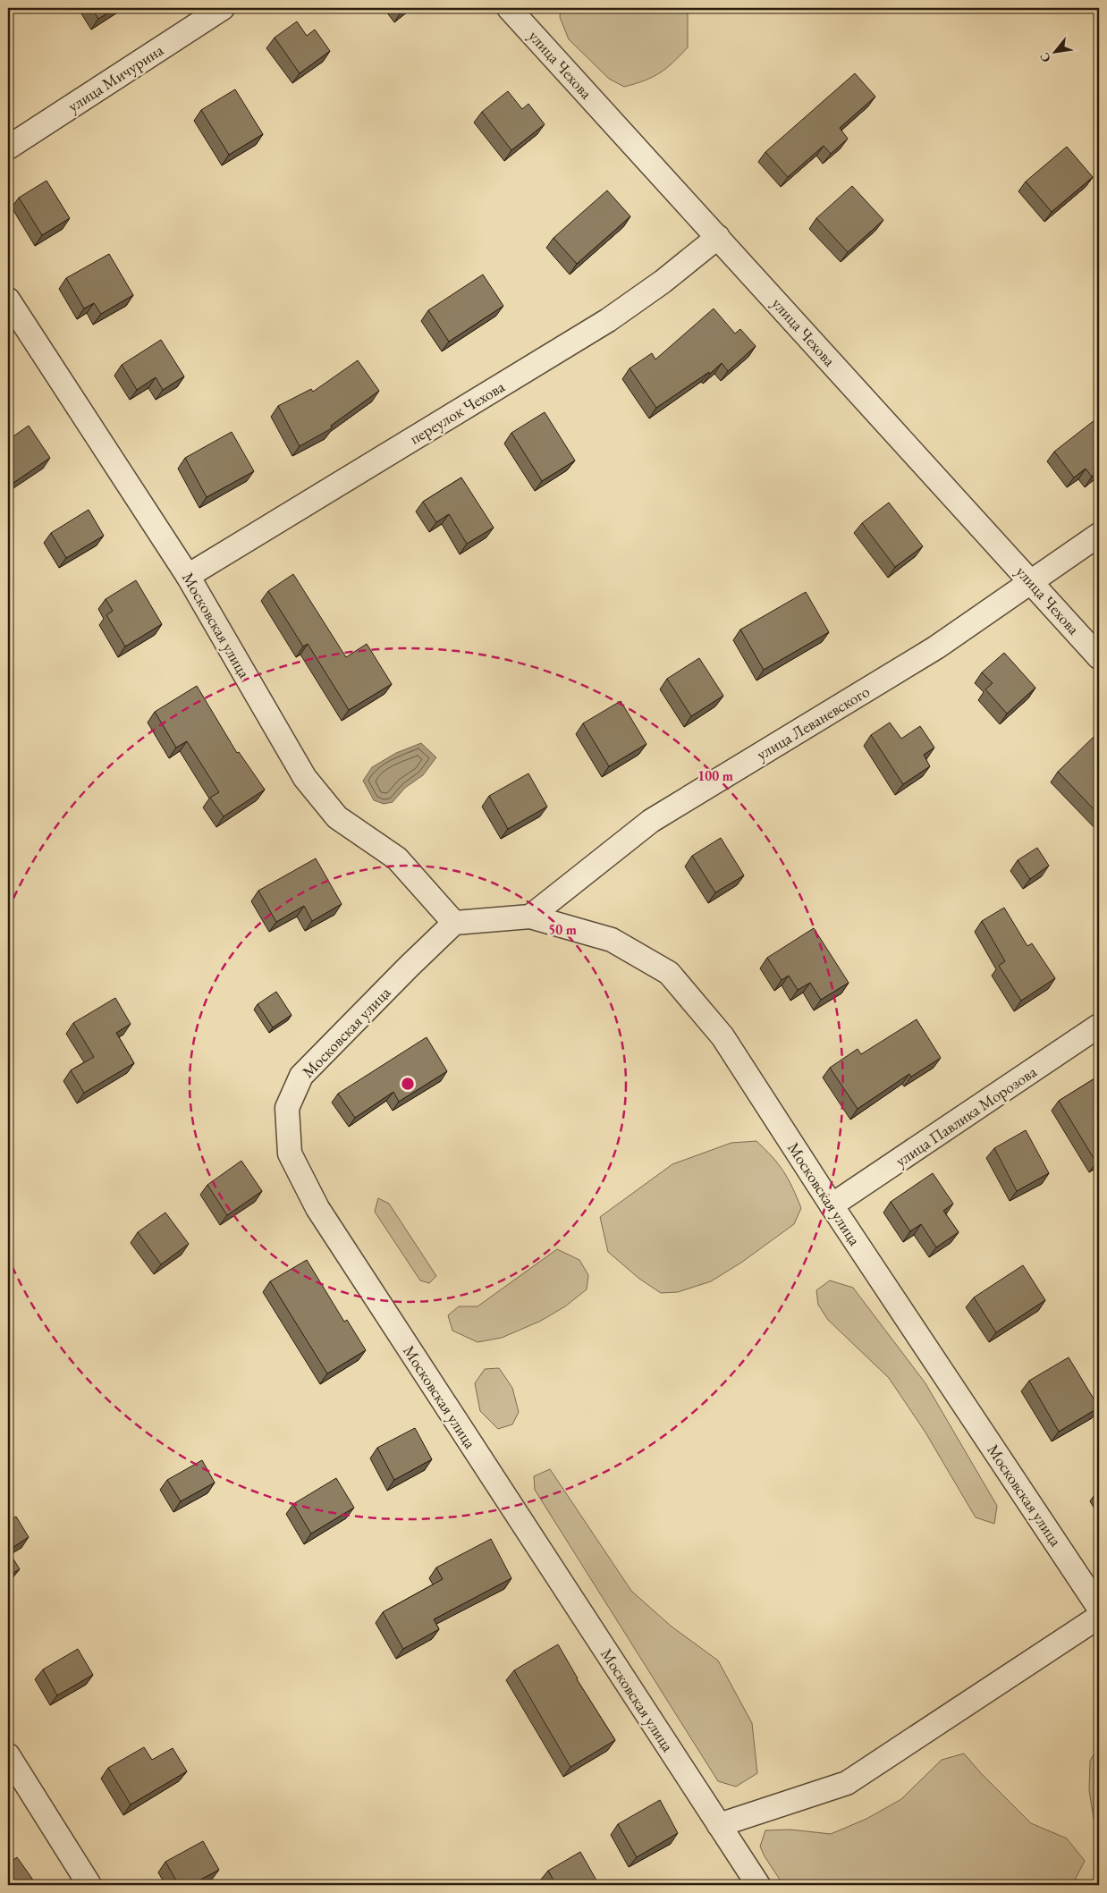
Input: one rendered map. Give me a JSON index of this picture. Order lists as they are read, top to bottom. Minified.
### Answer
{"streets":{"street":["улица Чехова","улица Мичурина","переулок Чехова","Московская улица","улица Леваневского","улица Павлика Морозова"]},"crossings":[["улица Чехова","переулок Чехова"],["улица Чехова","улица Леваневского"],["переулок Чехова","Московская улица"],["Московская улица","улица Леваневского"],["Московская улица","улица Павлика Морозова"]],"north":"bottom left","rings":["100 m","50 m"]}
